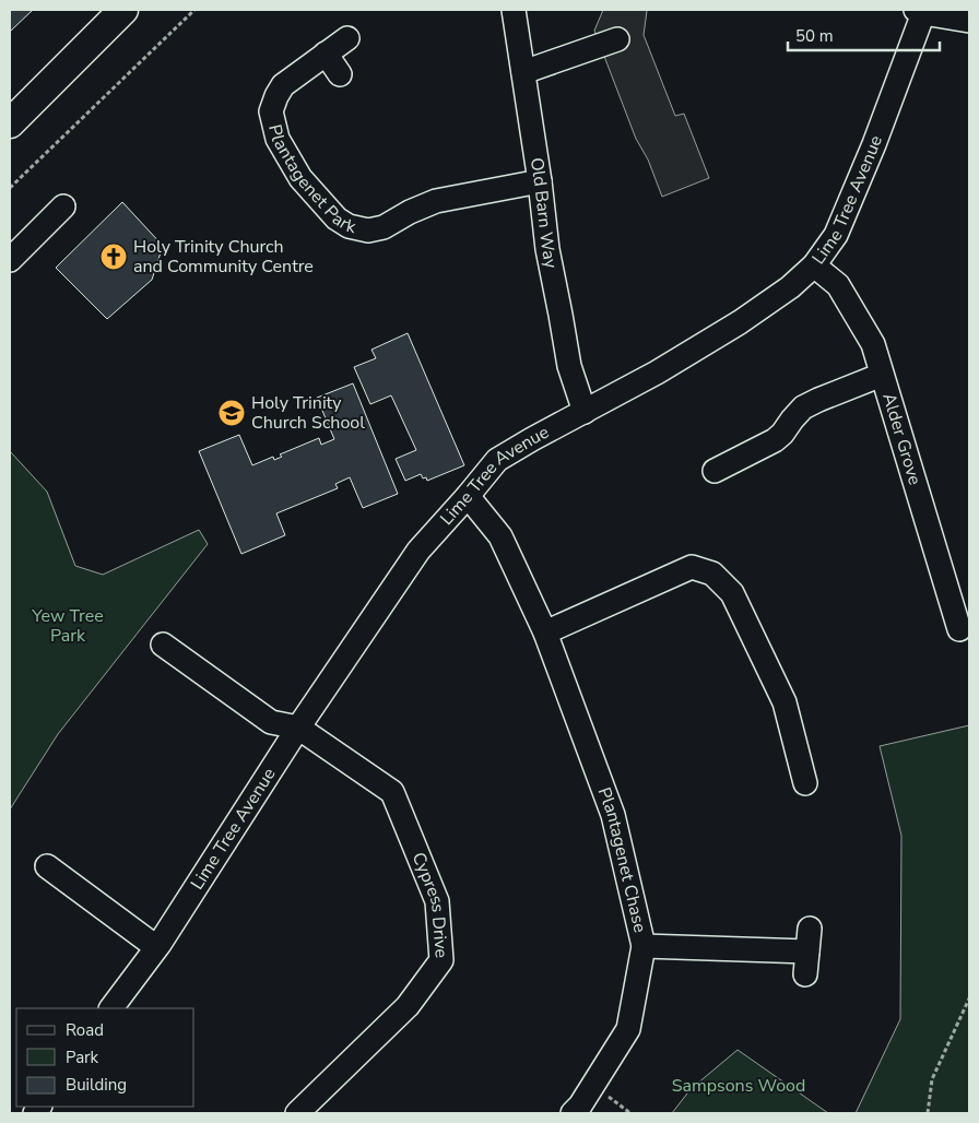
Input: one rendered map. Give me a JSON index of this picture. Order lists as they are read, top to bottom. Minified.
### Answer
{"streets":{"street":["Plantagenet Park","Lime Tree Avenue","Old Barn Way","Alder Grove","Plantagenet Chase","Cypress Drive"]},"crossings":[["Plantagenet Park","Old Barn Way"],["Lime Tree Avenue","Old Barn Way"],["Lime Tree Avenue","Alder Grove"],["Lime Tree Avenue","Plantagenet Chase"],["Lime Tree Avenue","Cypress Drive"]],"parks":["Yew Tree Park","Sampsons Wood"],"places":{"church":["Holy Trinity Church and Community Centre"],"school or university":["Holy Trinity Church School"]},"legend":["Road","Park","Building"],"scale_bar":"50 m"}
